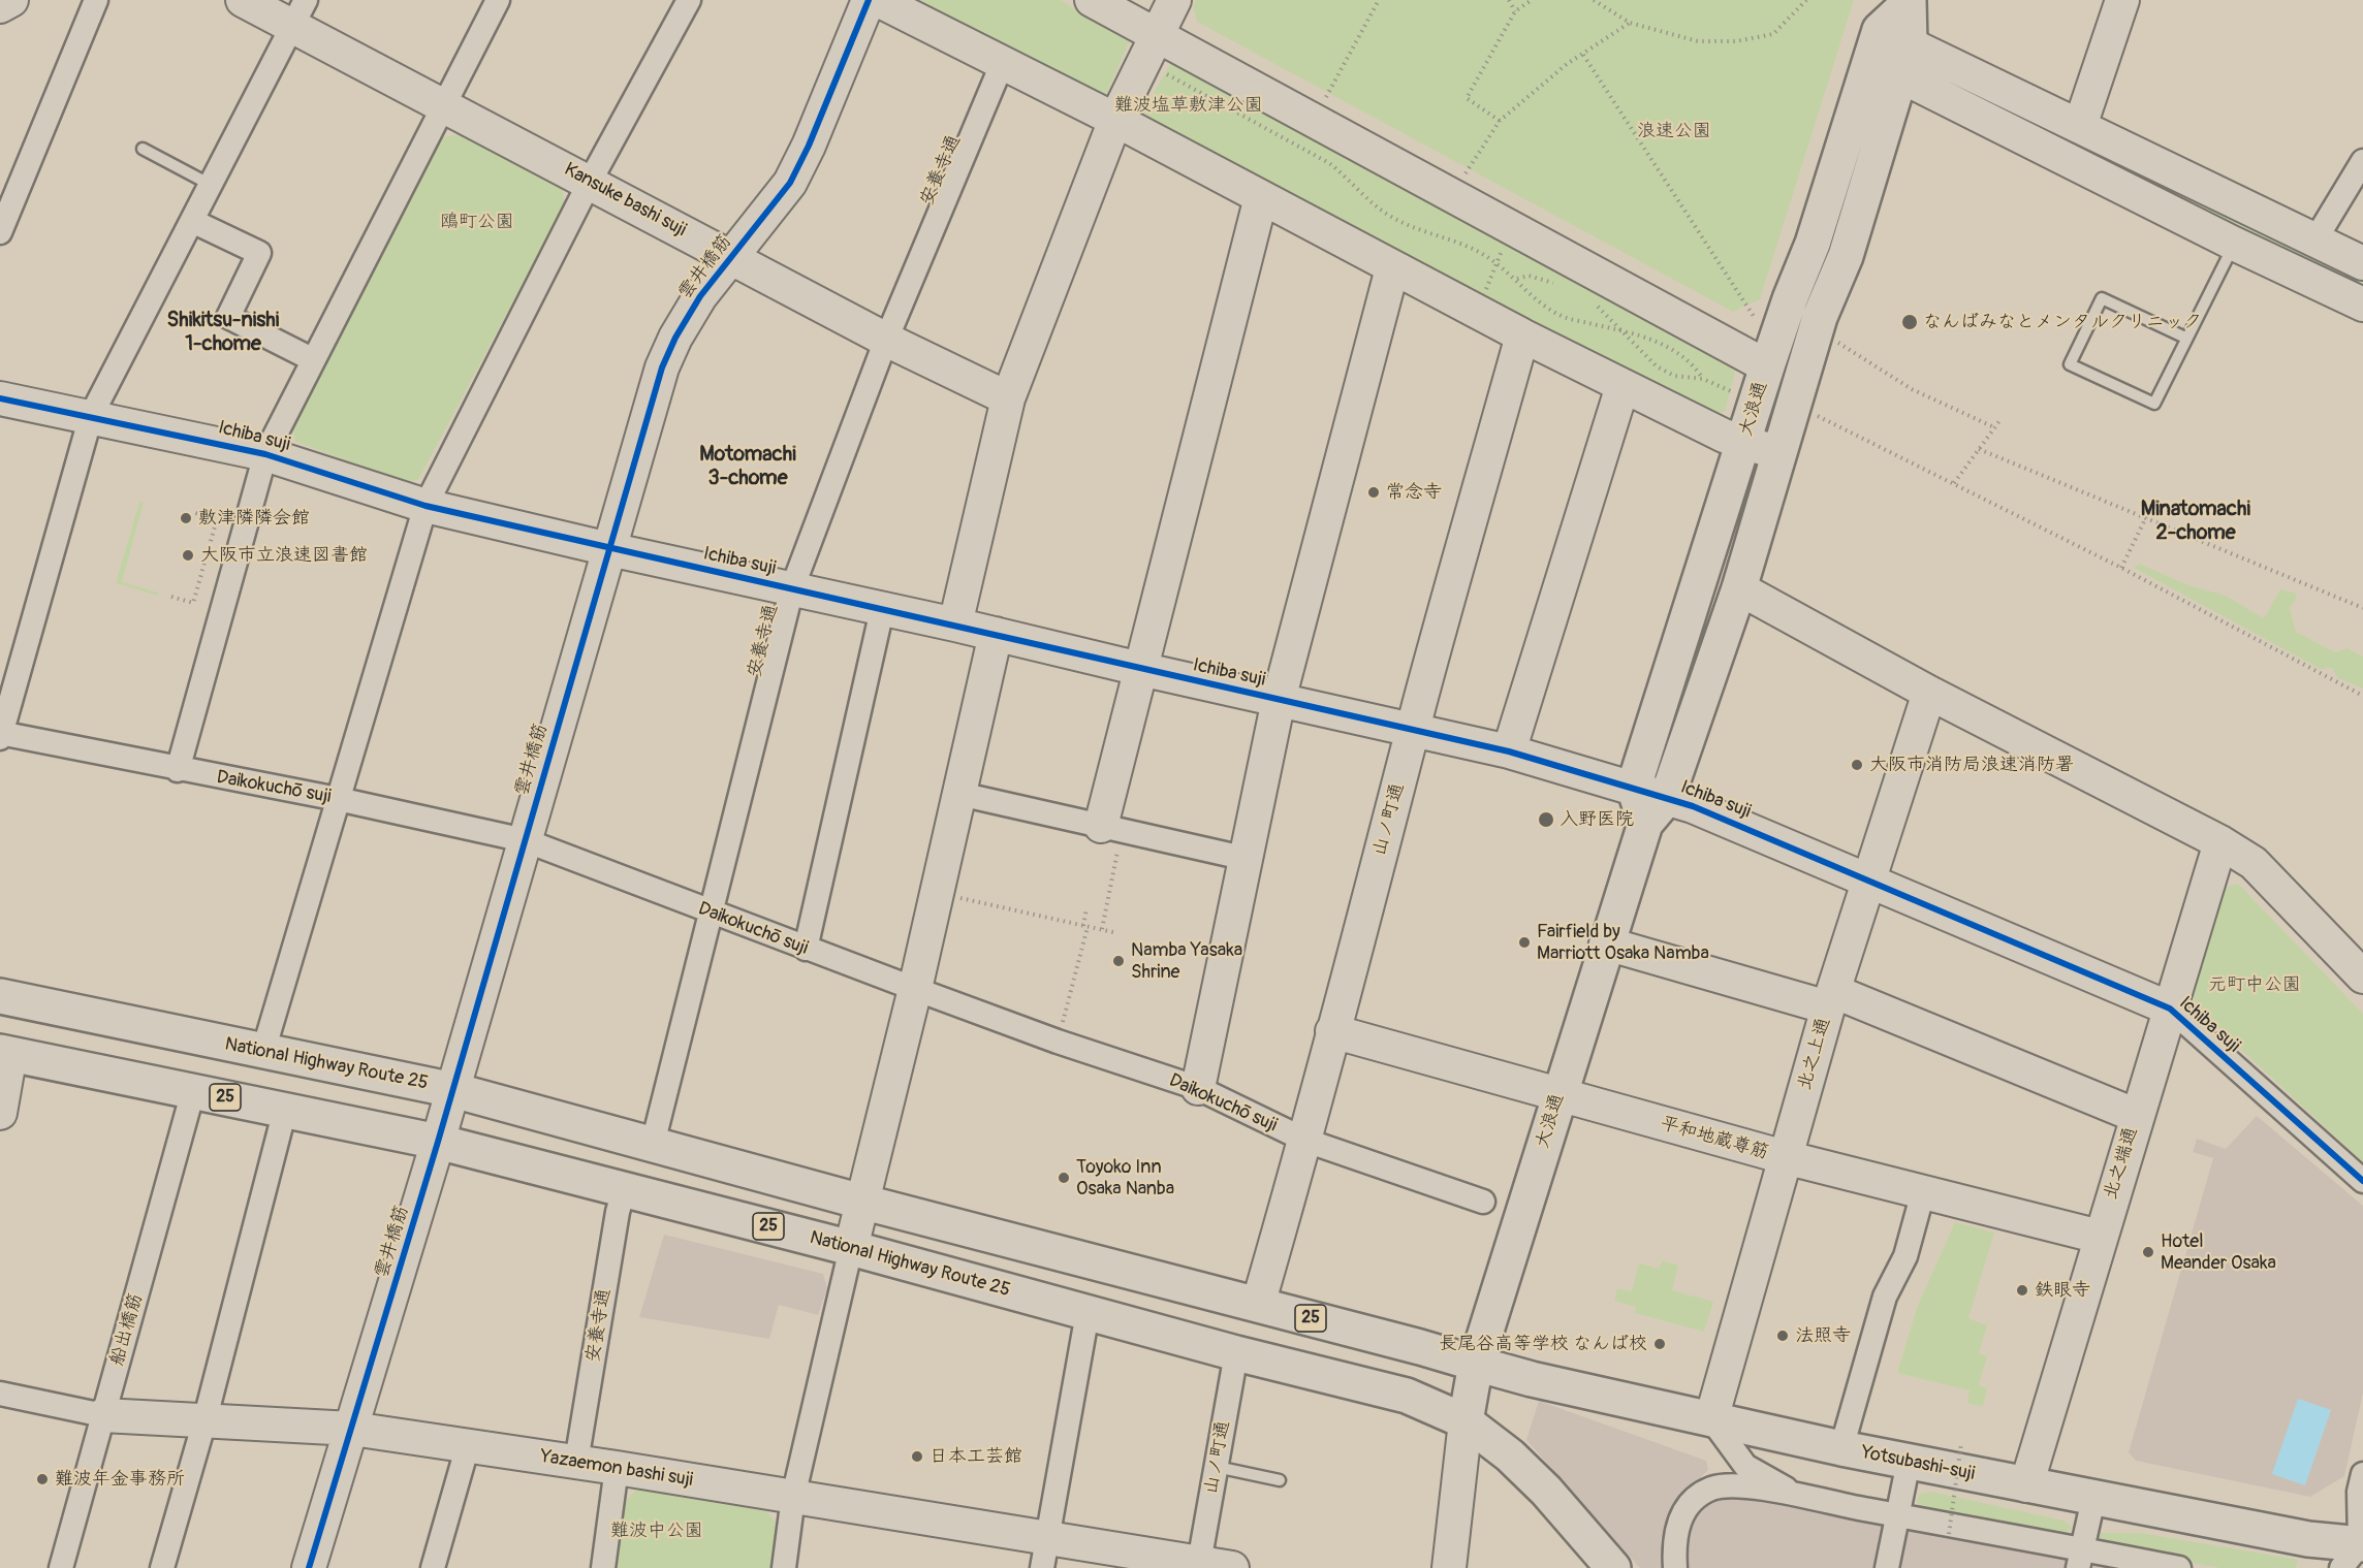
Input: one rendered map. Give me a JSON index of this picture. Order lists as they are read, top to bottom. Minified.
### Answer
{"streets":{"main road":["大浪通","National Highway Route 25","25","Yotsubashi-suji"],"street":["安養寺通","Kansuke bashi suji","雲井橋筋","Ichiba suji","Daikokuchō suji","山ノ町通","北之上通","平和地蔵尊筋","北之端通","船出橋筋","Yazaemon bashi suji"]},"crossings":[["安養寺通","Kansuke bashi suji"],["安養寺通","Ichiba suji"],["安養寺通","Daikokuchō suji"],["安養寺通","National Highway Route 25"],["安養寺通","Yazaemon bashi suji"],["Kansuke bashi suji","雲井橋筋"],["雲井橋筋","Ichiba suji"],["雲井橋筋","Daikokuchō suji"],["雲井橋筋","National Highway Route 25"],["雲井橋筋","Yazaemon bashi suji"],["大浪通","Ichiba suji"],["大浪通","National Highway Route 25"],["大浪通","平和地蔵尊筋"],["大浪通","Yotsubashi-suji"],["Ichiba suji","山ノ町通"],["Ichiba suji","北之上通"],["Ichiba suji","北之端通"],["Daikokuchō suji","山ノ町通"],["山ノ町通","National Highway Route 25"],["山ノ町通","平和地蔵尊筋"],["山ノ町通","Yazaemon bashi suji"],["北之上通","平和地蔵尊筋"],["北之上通","Yotsubashi-suji"],["National Highway Route 25","船出橋筋"],["National Highway Route 25","Yotsubashi-suji"],["平和地蔵尊筋","北之端通"],["北之端通","Yotsubashi-suji"],["船出橋筋","Yazaemon bashi suji"]],"districts":["Shikitsu-nishi 1-chome","Motomachi 3-chome","Minatomachi 2-chome"],"parks":["難波塩草敷津公園","浪速公園","鴎町公園","元町中公園","難波中公園"],"places":["なんばみなとメンタルクリニック","常念寺","敷津隣隣会館","大阪市立浪速図書館","大阪市消防局浪速消防署","入野医院","Fairfield by Marriott Osaka Namba","Namba Yasaka Shrine","Toyoko Inn Osaka Nanba","Hotel Meander Osaka","鉄眼寺","法照寺","長尾谷高等学校 なんば校","日本工芸館","難波年金事務所"]}
